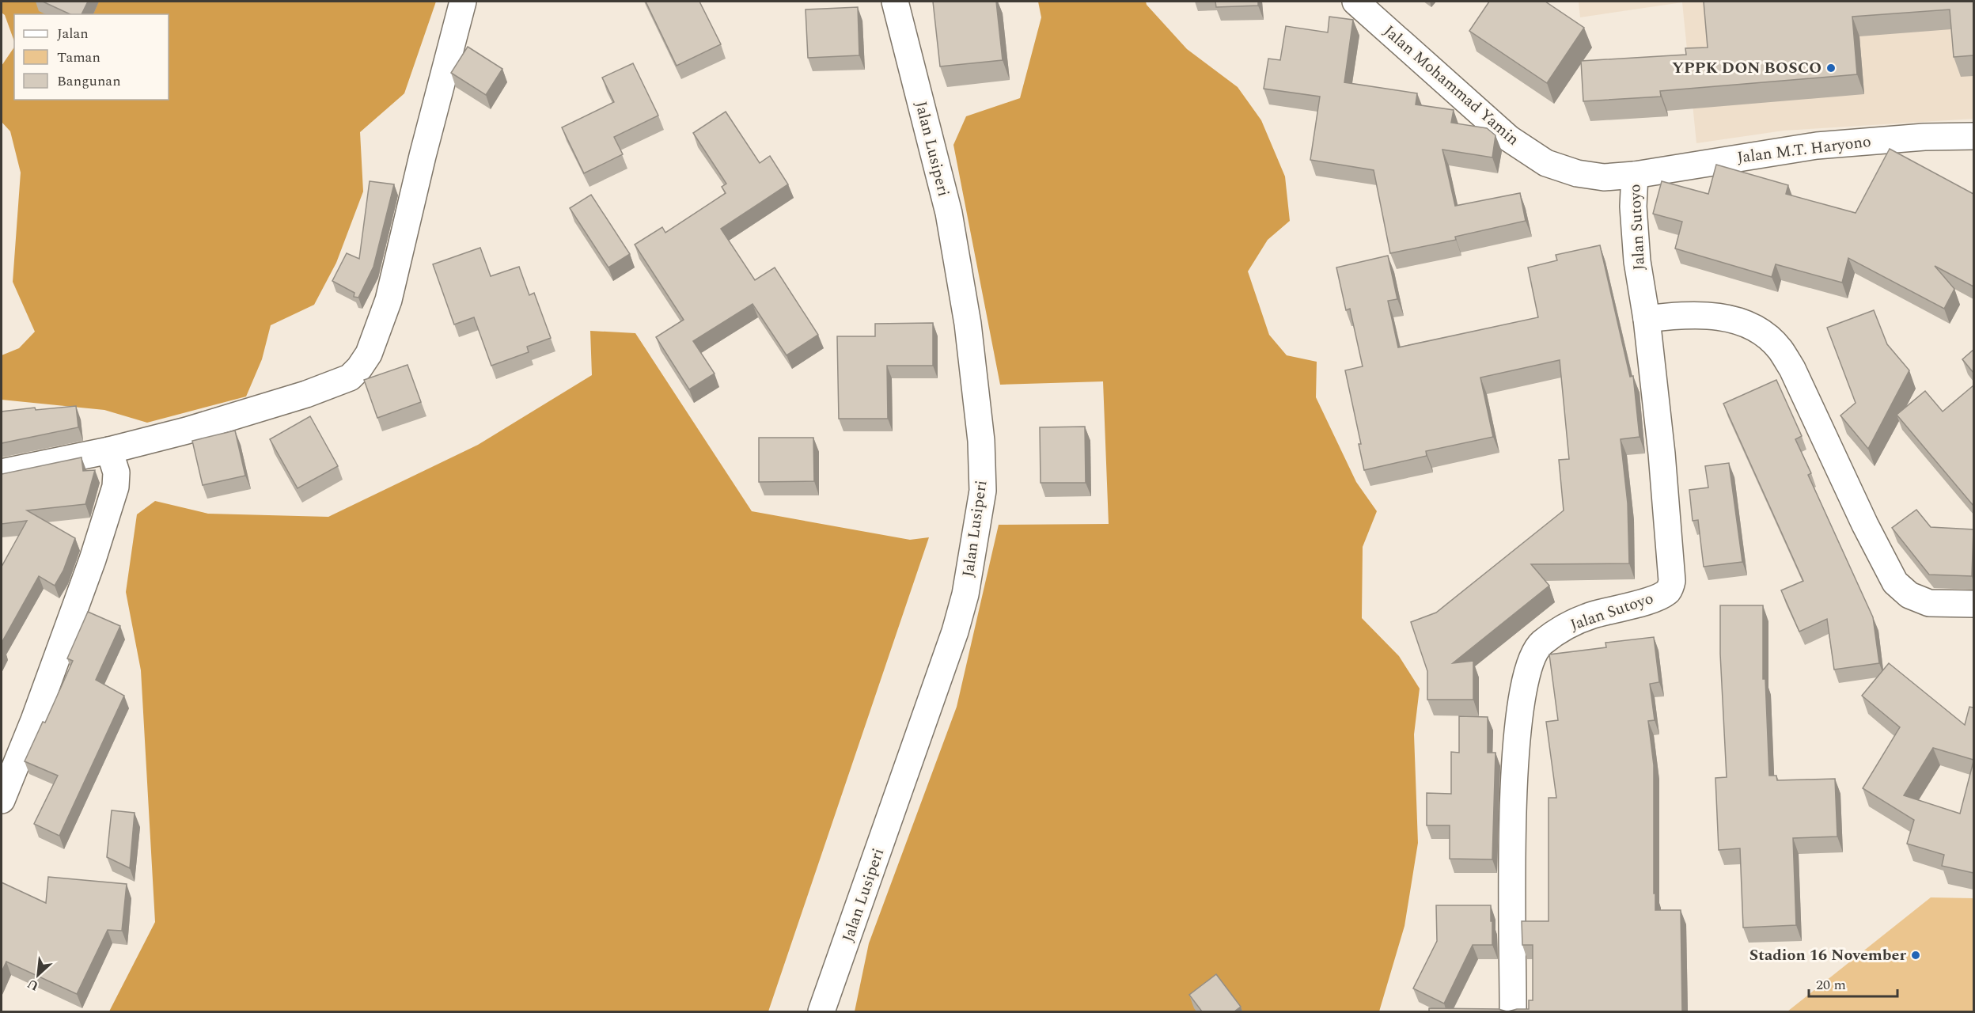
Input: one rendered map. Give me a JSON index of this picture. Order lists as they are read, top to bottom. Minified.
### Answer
{"streets":{"main road":["Jalan Mohammad Yamin","Jalan Lusiperi","Jalan M.T. Haryono","Jalan Sutoyo"]},"crossings":[["Jalan Mohammad Yamin","Jalan M.T. Haryono"],["Jalan Mohammad Yamin","Jalan Sutoyo"],["Jalan M.T. Haryono","Jalan Sutoyo"]],"places":["YPPK DON BOSCO","Stadion 16 November"],"legend":["Jalan","Taman","Bangunan"],"scale_bar":"20 m","north":"bottom left"}
